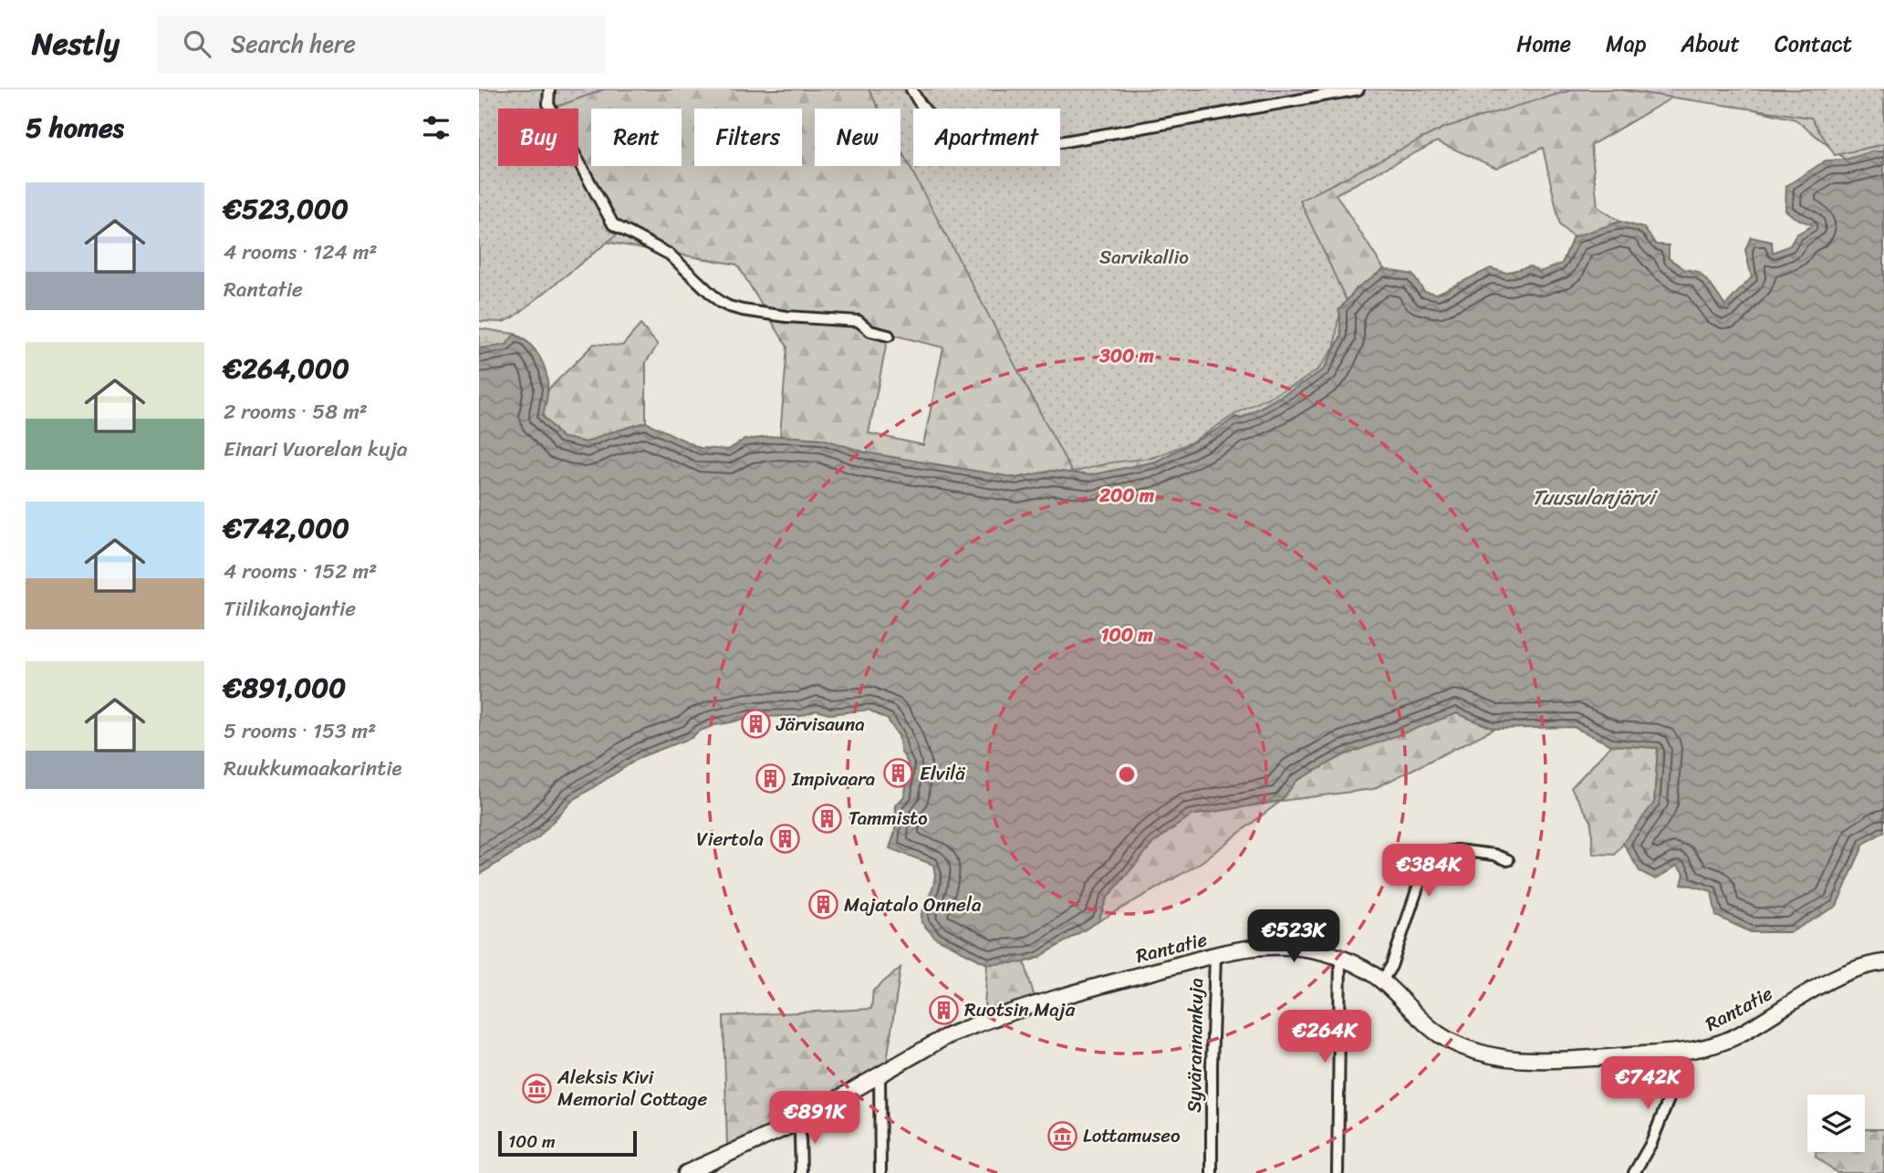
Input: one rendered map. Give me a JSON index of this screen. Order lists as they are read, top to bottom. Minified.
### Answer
{"streets":{"street":["Rantatie","Syvärannankuja"]},"crossings":[["Rantatie","Syvärannankuja"]],"water":["Tuusulanjärvi"],"parks":["Sarvikallio"],"places":{"building":["Järvisauna","Elvilä","Impivaara","Tammisto","Viertola","Majatalo Onnela","Ruotsin Maja"],"museum":["Aleksis Kivi Memorial Cottage","Lottamuseo"]},"scale_bar":"100 m","page":{"header":"Nestly","search":"Search here","nav":["Home","Map","About","Contact"],"heading":"5 homes","chip":["Buy","Rent","Filters","New","Apartment"],"list":[{"name":"€523,000","note":"4 rooms · 124 m² · Rantatie"},{"name":"€264,000","note":"2 rooms · 58 m² · Einari Vuorelan kuja"},{"name":"€742,000","note":"4 rooms · 152 m² · Tiilikanojantie"},{"name":"€891,000","note":"5 rooms · 153 m² · Ruukkumaakarintie"}],"price":["€384K","€523K","€264K","€742K","€891K"],"scale":"100 m"},"rings":["300 m","200 m","100 m"]}
